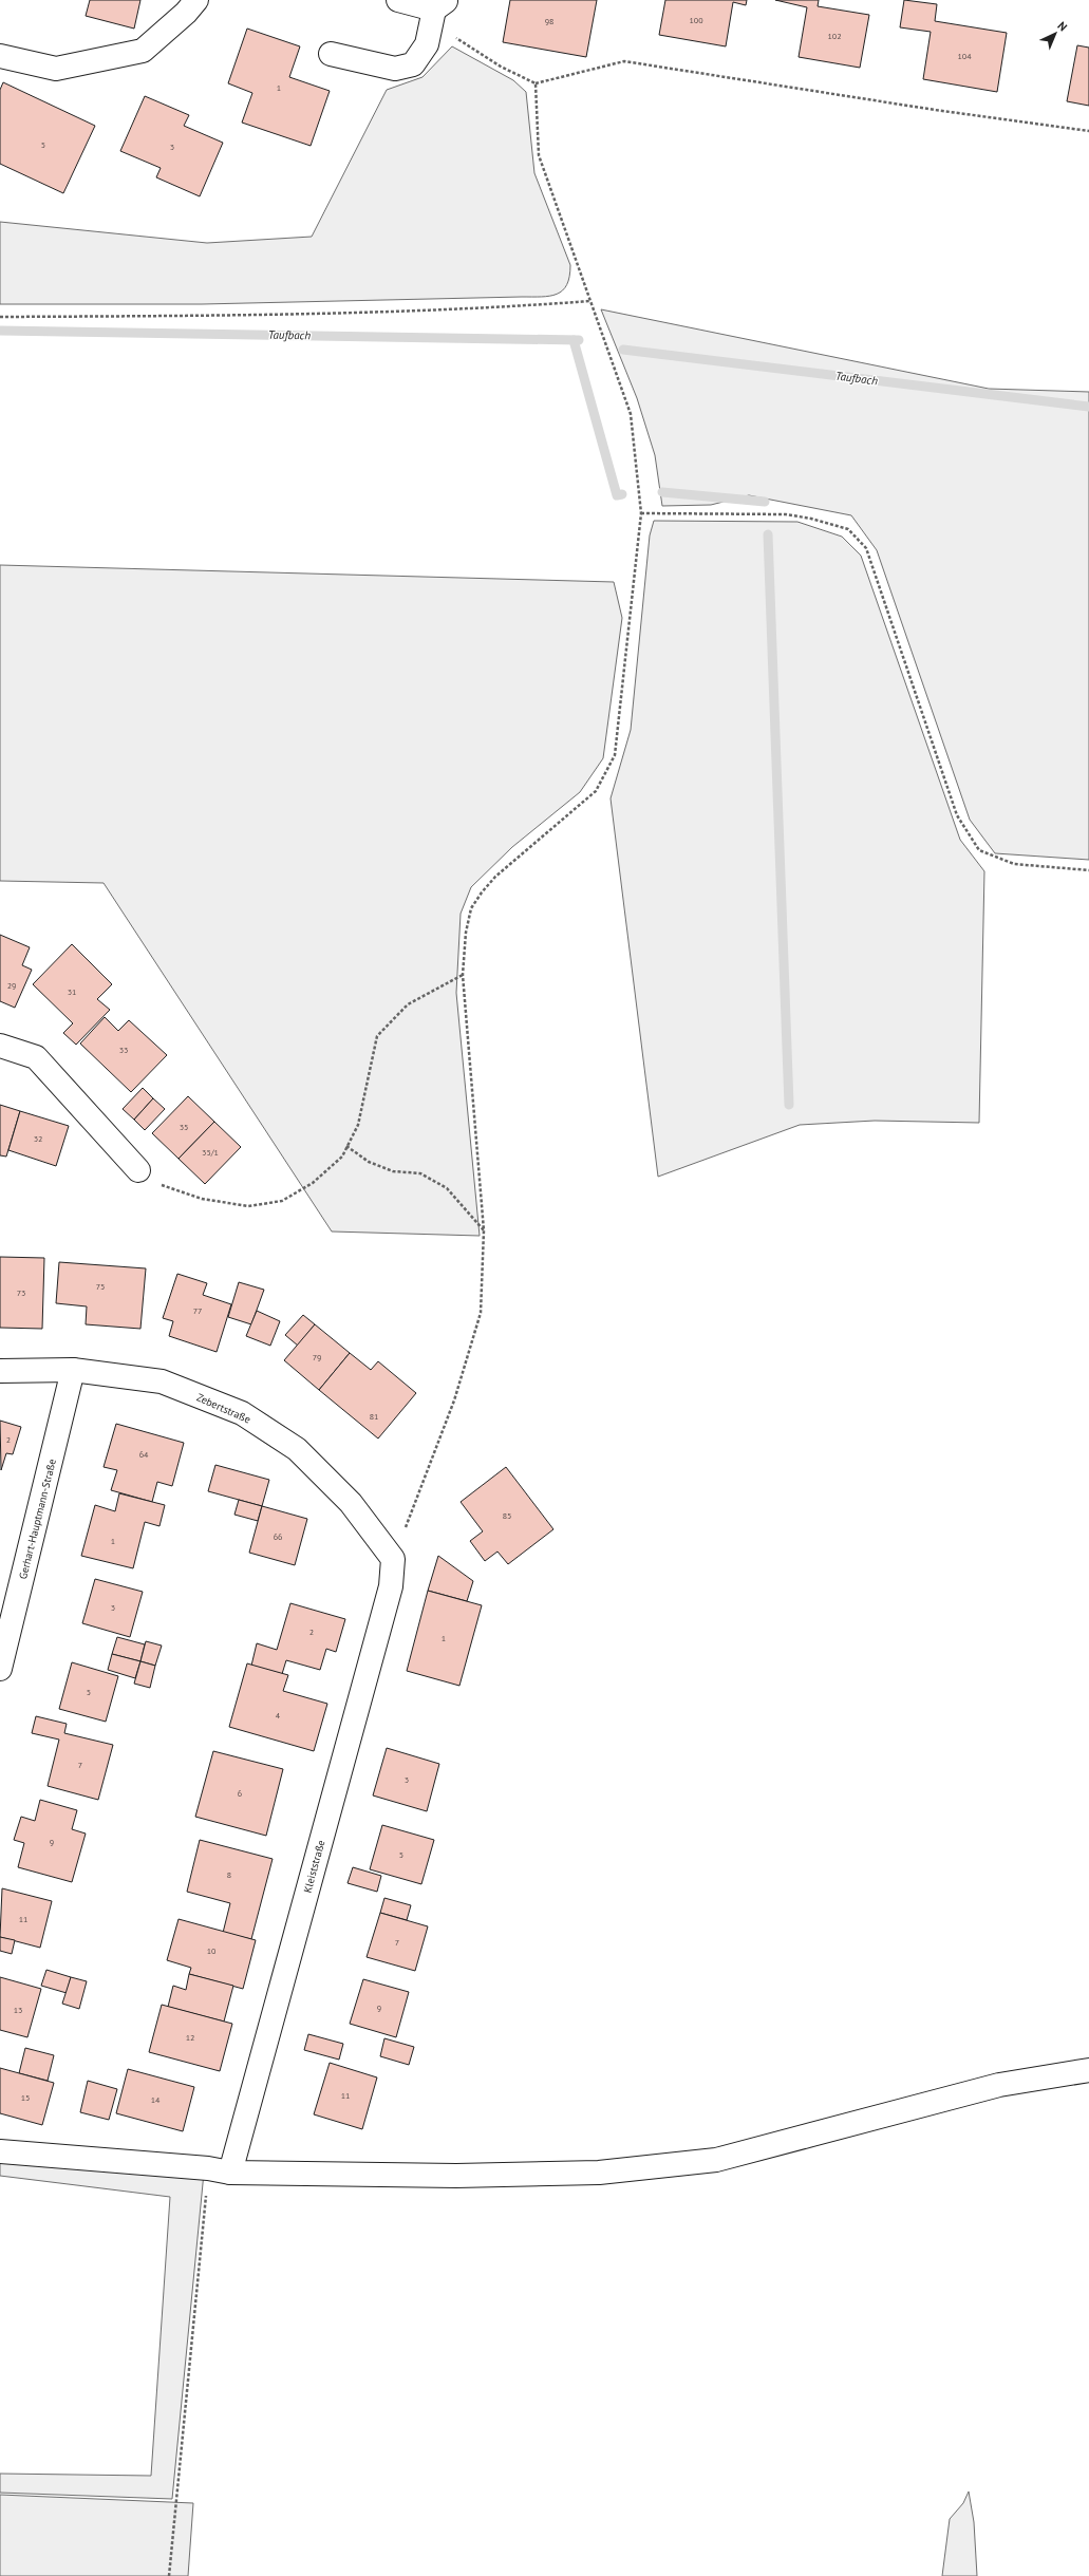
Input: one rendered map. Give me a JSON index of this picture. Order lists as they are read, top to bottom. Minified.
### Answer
{"streets":{"street":["Zebertstraße","Gerhart-Hauptmann-Straße","Kleiststraße"]},"crossings":[["Zebertstraße","Gerhart-Hauptmann-Straße"],["Zebertstraße","Kleiststraße"]],"water":["Taufbach"],"house_numbers":["100","98","102","104","1","5","3","29","31","33","35","32","35/1","75","73","77","79","81","2","64","85","66","1","3","2","1","5","4","7","3","6","9","5","8","11","7","10","9","13","12","11","15","14"],"north":"top right"}
